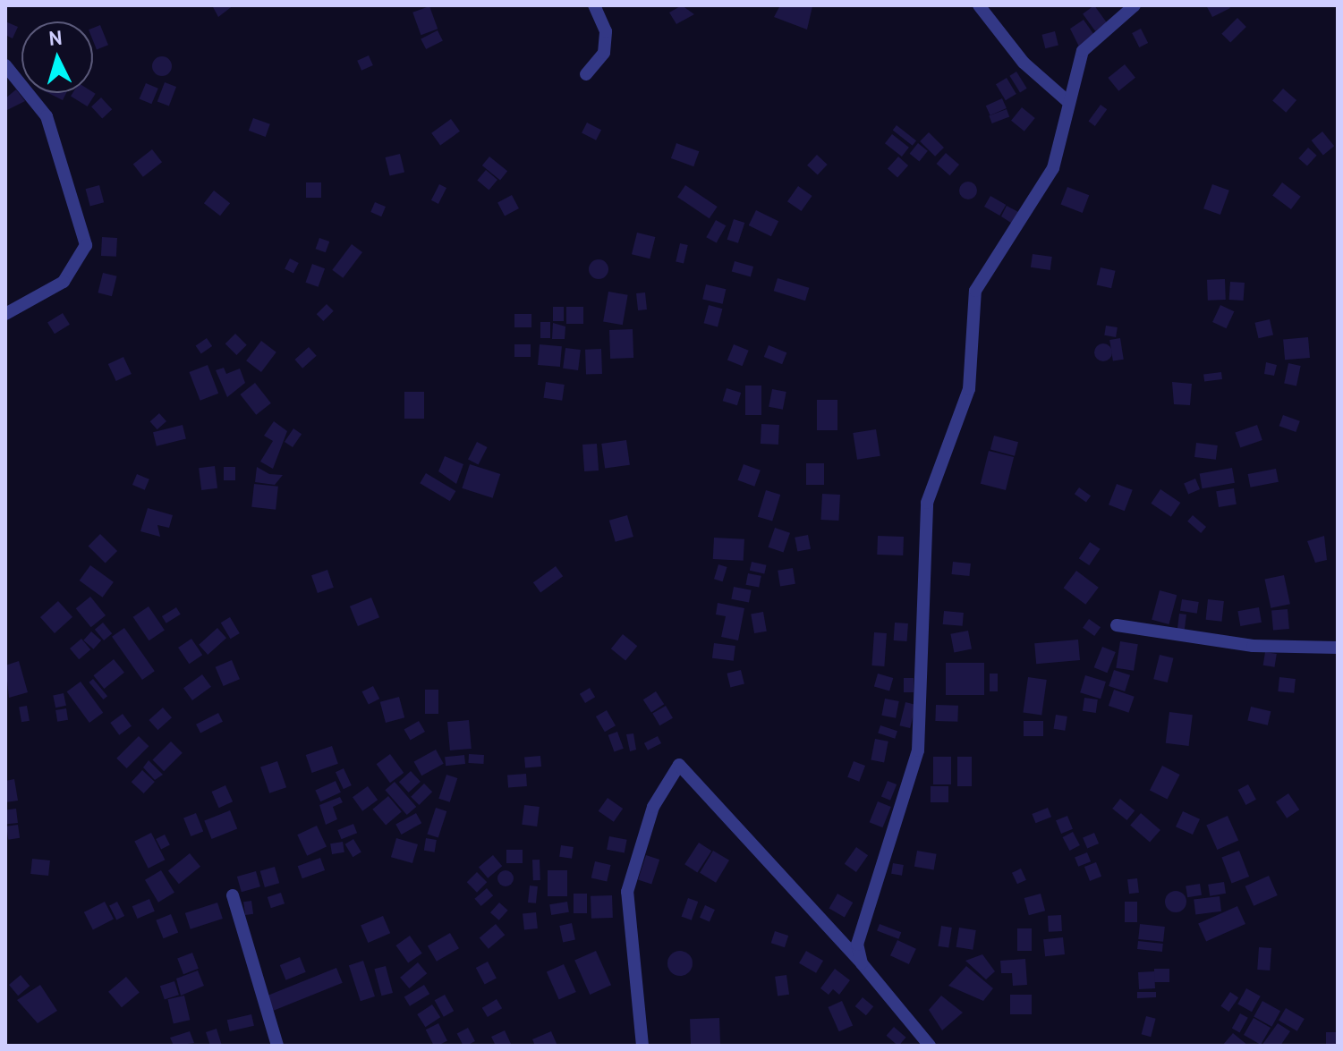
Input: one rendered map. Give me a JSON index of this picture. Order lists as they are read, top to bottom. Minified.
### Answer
{"north":"top"}
